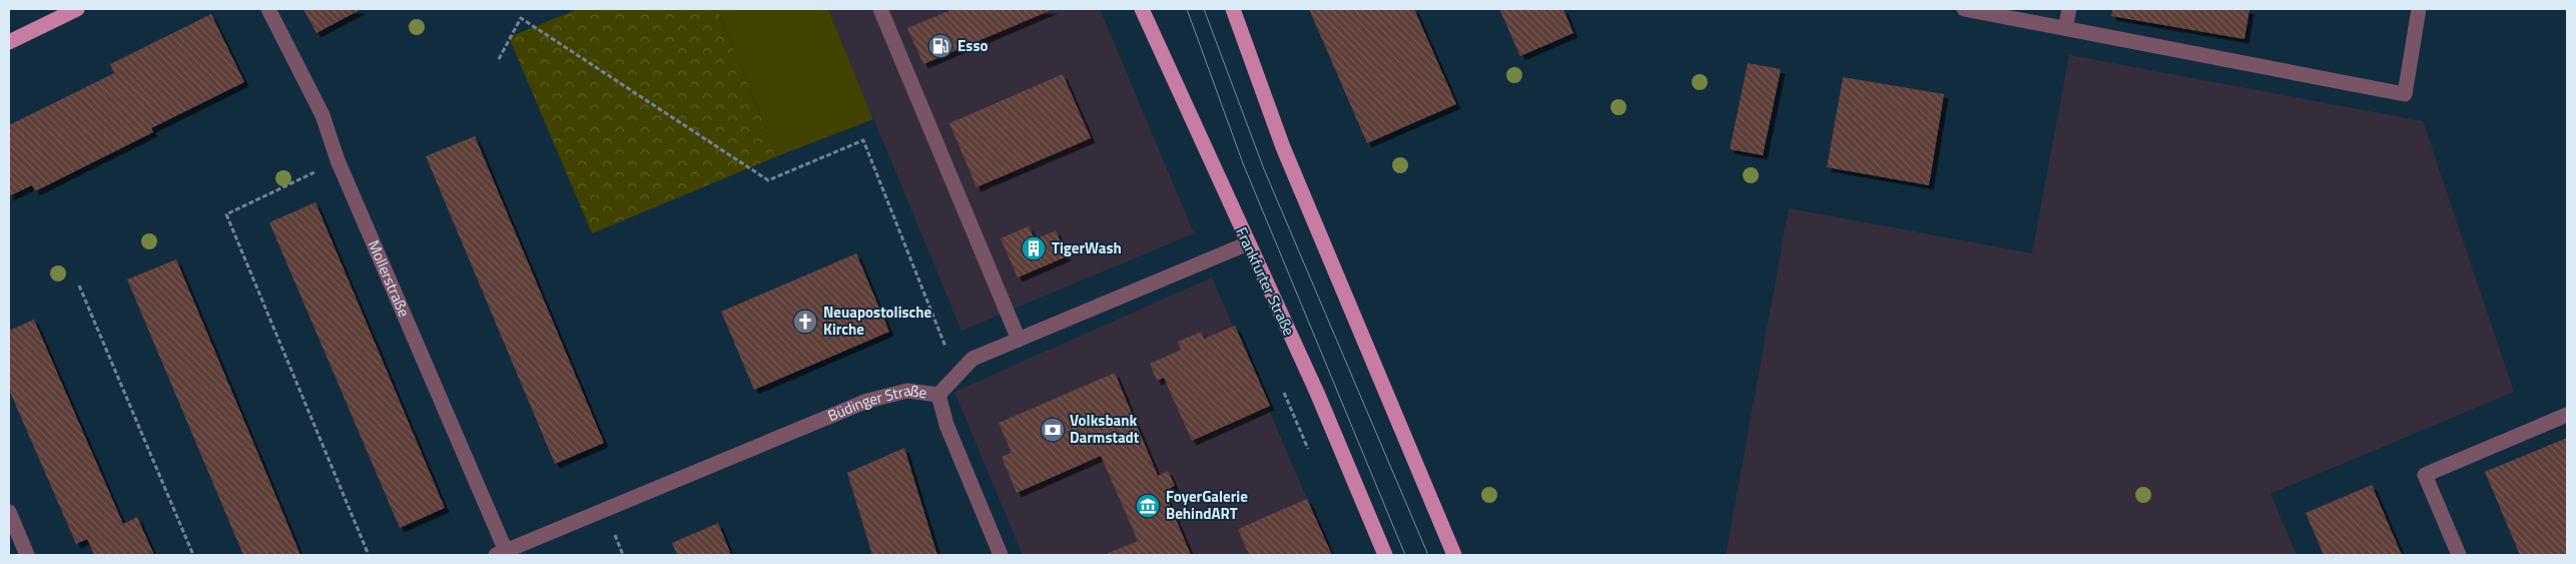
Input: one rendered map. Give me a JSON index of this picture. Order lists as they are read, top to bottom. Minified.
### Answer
{"streets":{"main road":["Frankfurter Straße"],"street":["Mollerstraße","Büdinger Straße"]},"crossings":[["Mollerstraße","Büdinger Straße"],["Frankfurter Straße","Büdinger Straße"]],"places":{"fuel station":["Esso"],"building":["TigerWash"],"church":["Neuapostolische Kirche"],"bank":["Volksbank Darmstadt"],"museum":["FoyerGalerie BehindART"]}}
